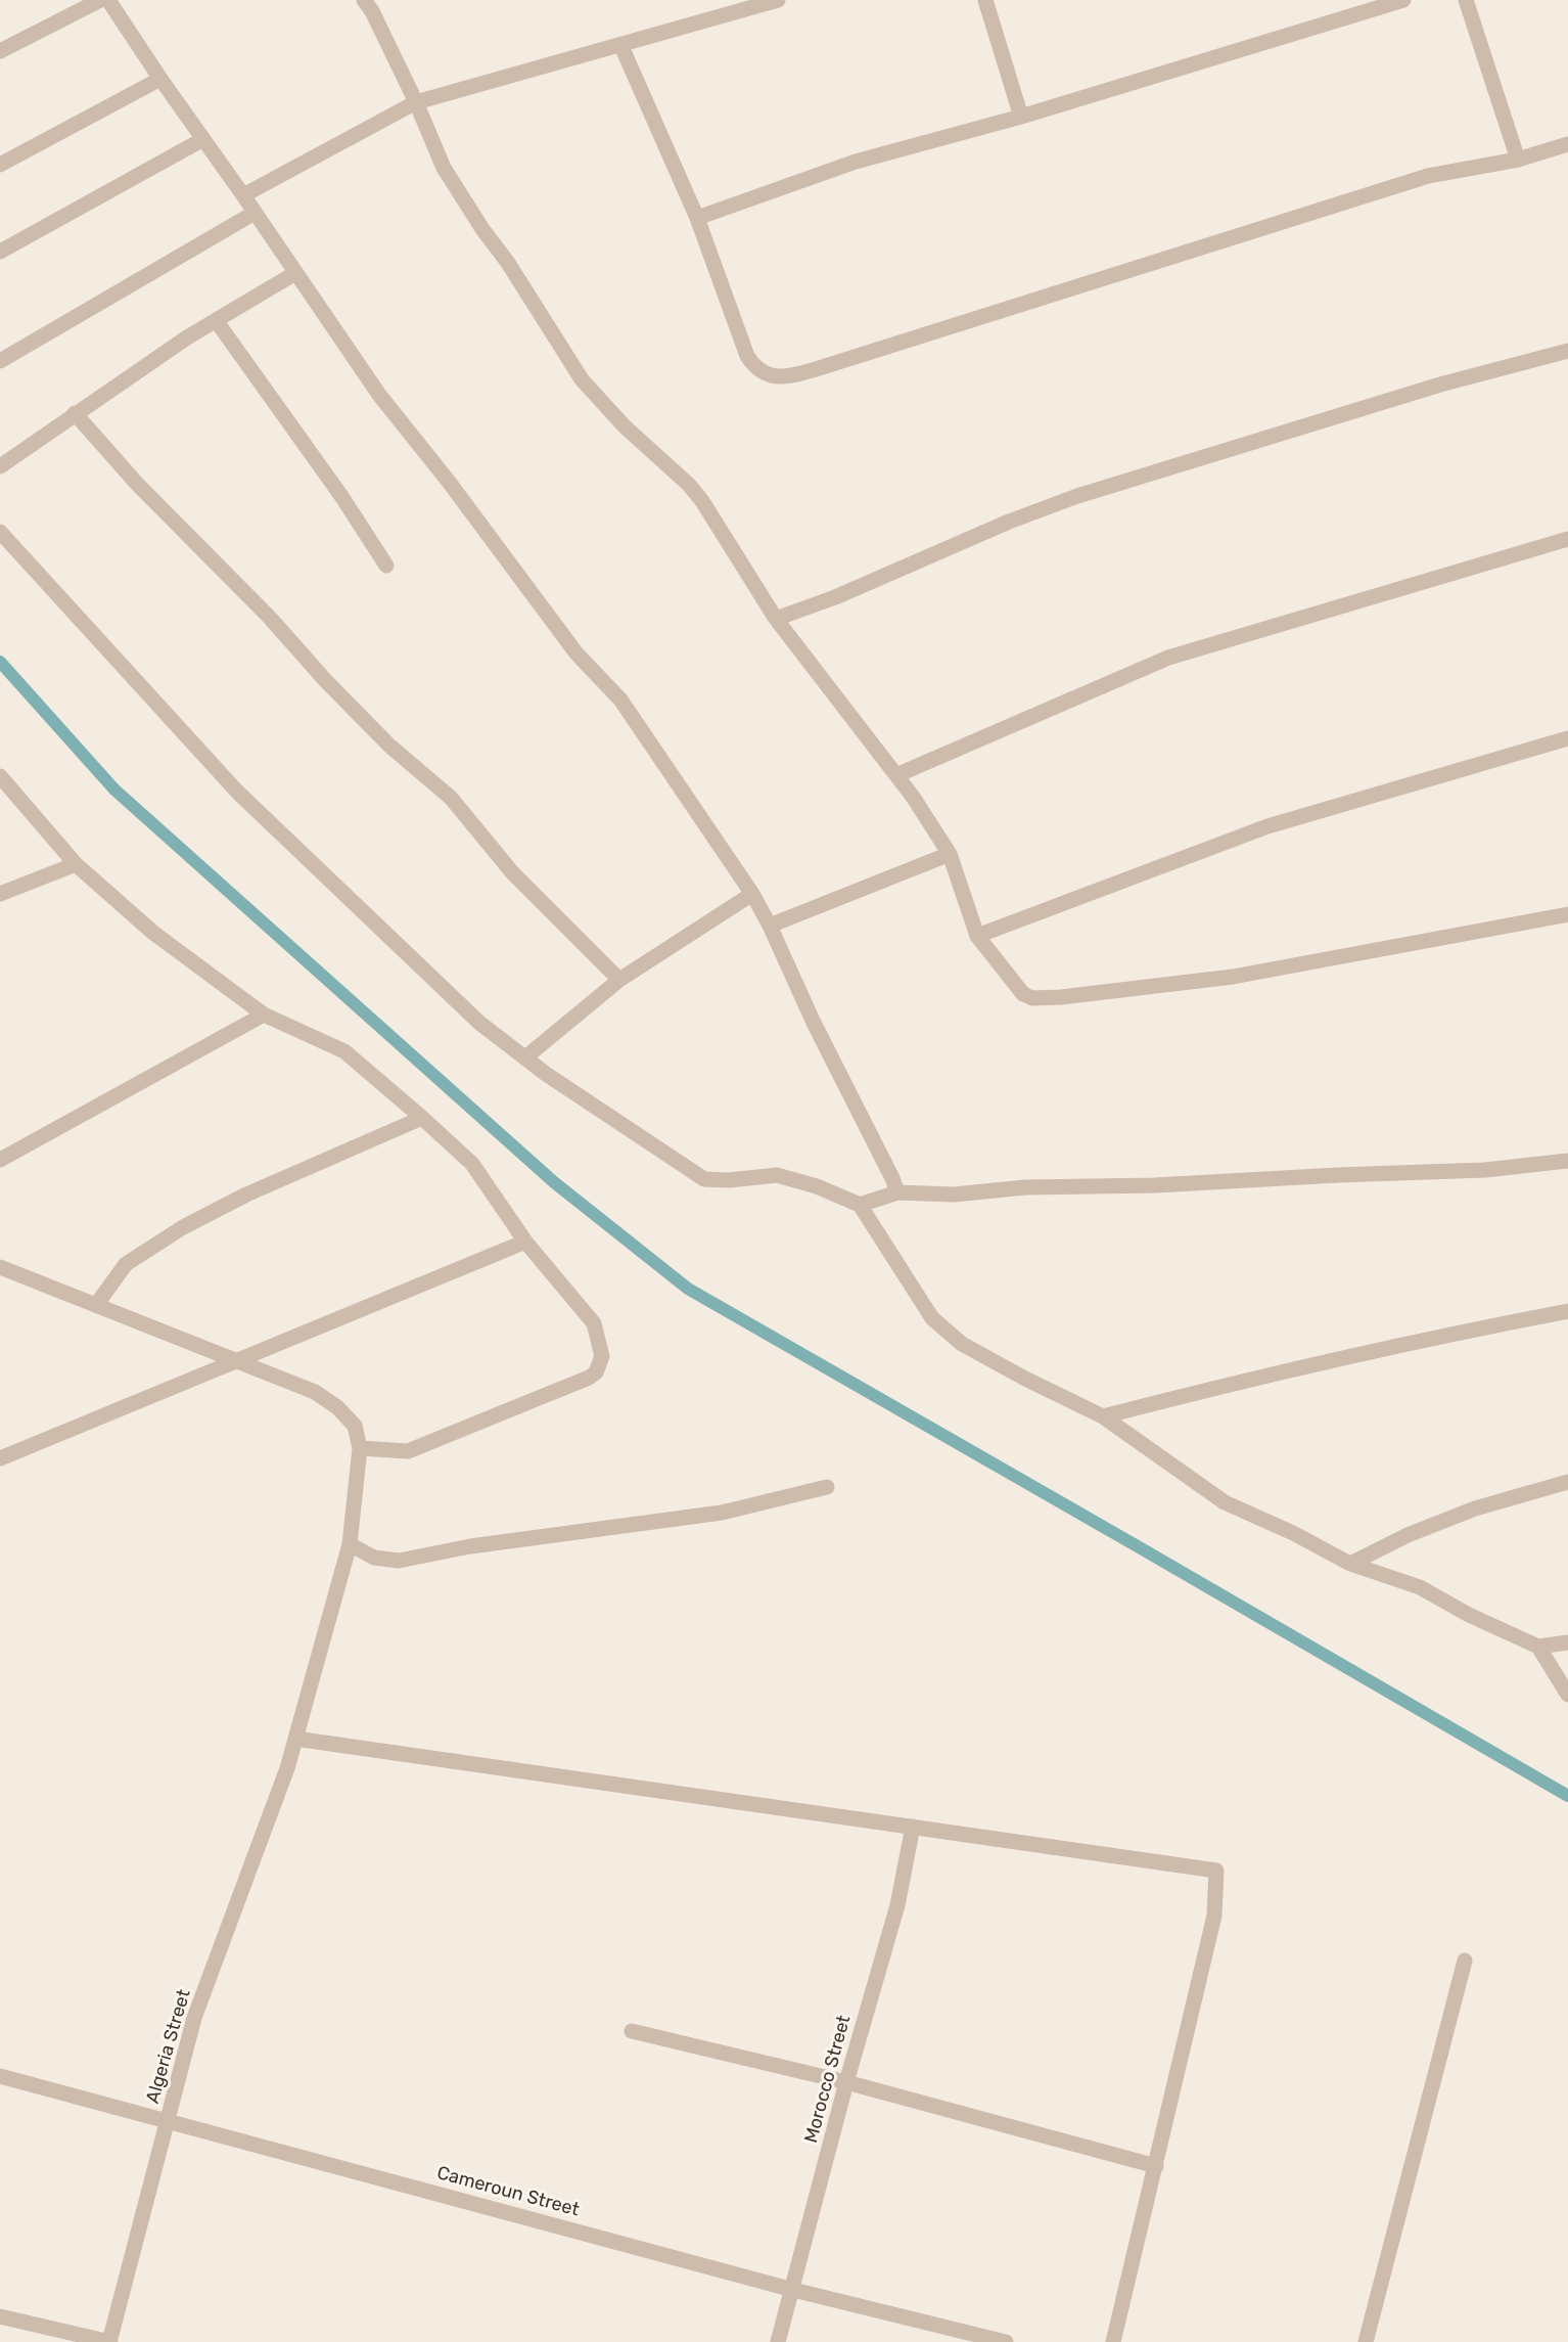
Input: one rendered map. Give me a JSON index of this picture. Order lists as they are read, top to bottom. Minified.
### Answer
{"streets":{"street":["Algeria Street","Morocco Street","Cameroun Street"]},"crossings":[["Algeria Street","Cameroun Street"],["Morocco Street","Cameroun Street"]]}
